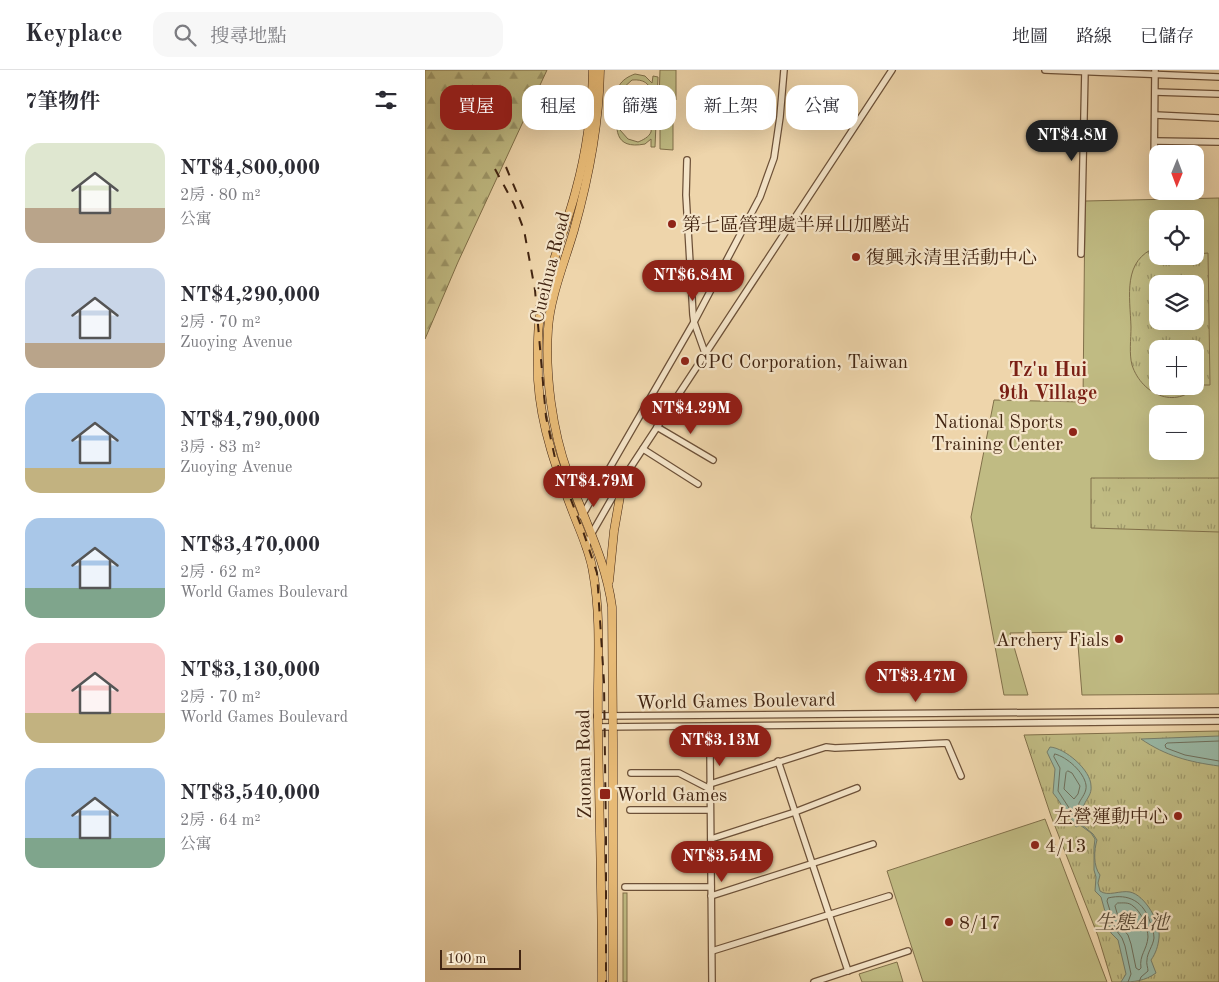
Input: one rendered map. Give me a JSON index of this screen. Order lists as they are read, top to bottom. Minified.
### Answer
{"streets":{"main road":["Cueihua Road","Zuonan Road"],"street":["World Games Boulevard"]},"crossings":[["Cueihua Road","Zuonan Road"],["World Games Boulevard","Zuonan Road"]],"districts":["Tz'u Hui 9th Village"],"water":["生態A池"],"places":{"other":["第七區管理處半屏山加壓站","復興永清里活動中心","CPC Corporation, Taiwan","National Sports Training Center","Archery Fials","左營運動中心","4/13","8/17"],"transit":["World Games"]},"scale_bar":"100 m","north":"bottom","page":{"header":"Keyplace","search":"搜尋地點","nav":["地圖","路線","已儲存"],"heading":"7筆物件","chip":["買屋","租屋","篩選","新上架","公寓"],"price":["NT$4.8M","NT$6.84M","NT$4.29M","NT$4.79M","NT$3.47M","NT$3.13M","NT$3.54M"],"list":[{"name":"NT$4,800,000","note":"2房 · 80 m² · 公寓"},{"name":"NT$4,290,000","note":"2房 · 70 m² · Zuoying Avenue"},{"name":"NT$4,790,000","note":"3房 · 83 m² · Zuoying Avenue"},{"name":"NT$3,470,000","note":"2房 · 62 m² · World Games Boulevard"},{"name":"NT$3,130,000","note":"2房 · 70 m² · World Games Boulevard"},{"name":"NT$3,540,000","note":"2房 · 64 m² · 公寓"}],"map_buttons":["+","−"],"scale":"100 m"}}
